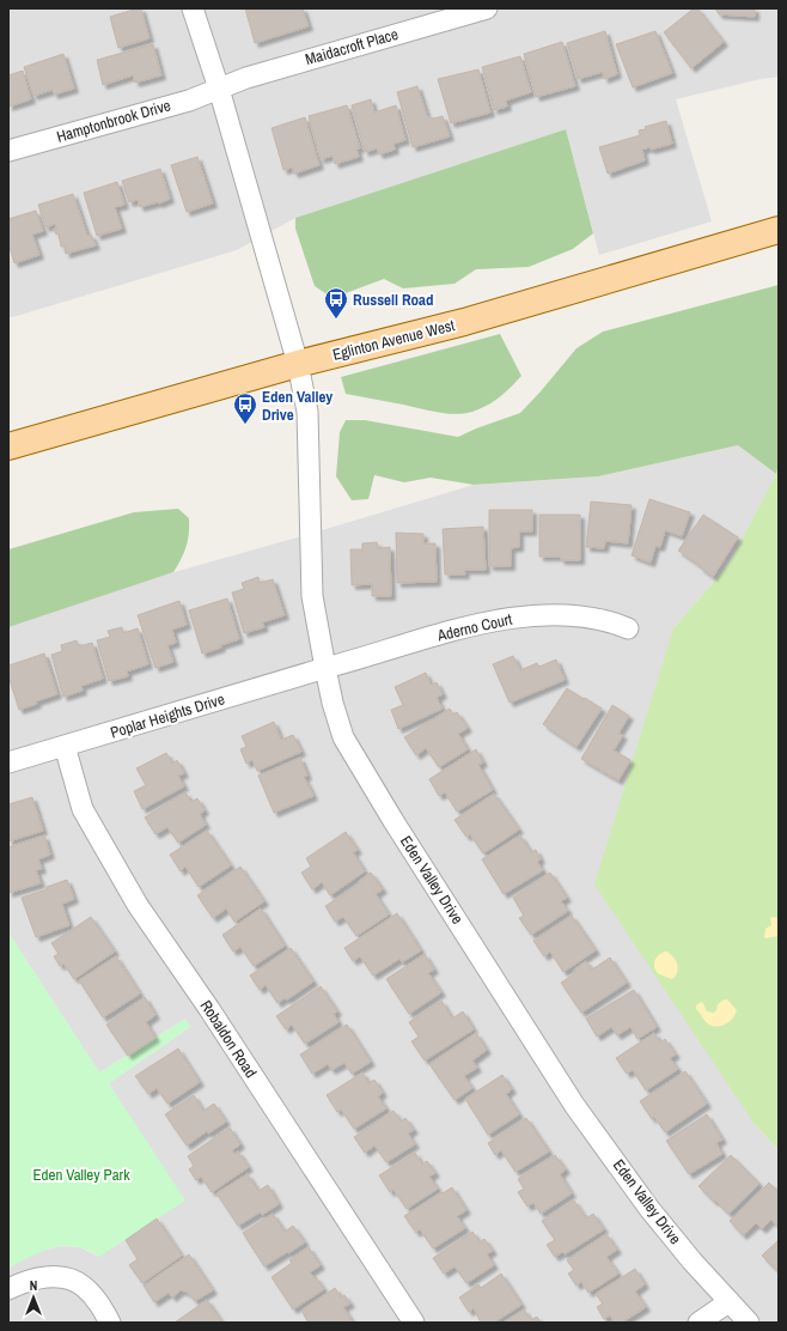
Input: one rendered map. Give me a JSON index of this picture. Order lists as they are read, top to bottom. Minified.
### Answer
{"streets":{"main road":["Eglinton Avenue West"],"street":["Maidacroft Place","Hamptonbrook Drive","Aderno Court","Poplar Heights Drive","Eden Valley Drive","Robaldon Road"]},"crossings":[["Maidacroft Place","Hamptonbrook Drive"],["Eglinton Avenue West","Eden Valley Drive"],["Aderno Court","Poplar Heights Drive"],["Aderno Court","Eden Valley Drive"],["Poplar Heights Drive","Eden Valley Drive"],["Poplar Heights Drive","Robaldon Road"]],"parks":["Eden Valley Park"],"places":{"bus stop":["Russell Road","Eden Valley Drive"]},"north":"top"}
